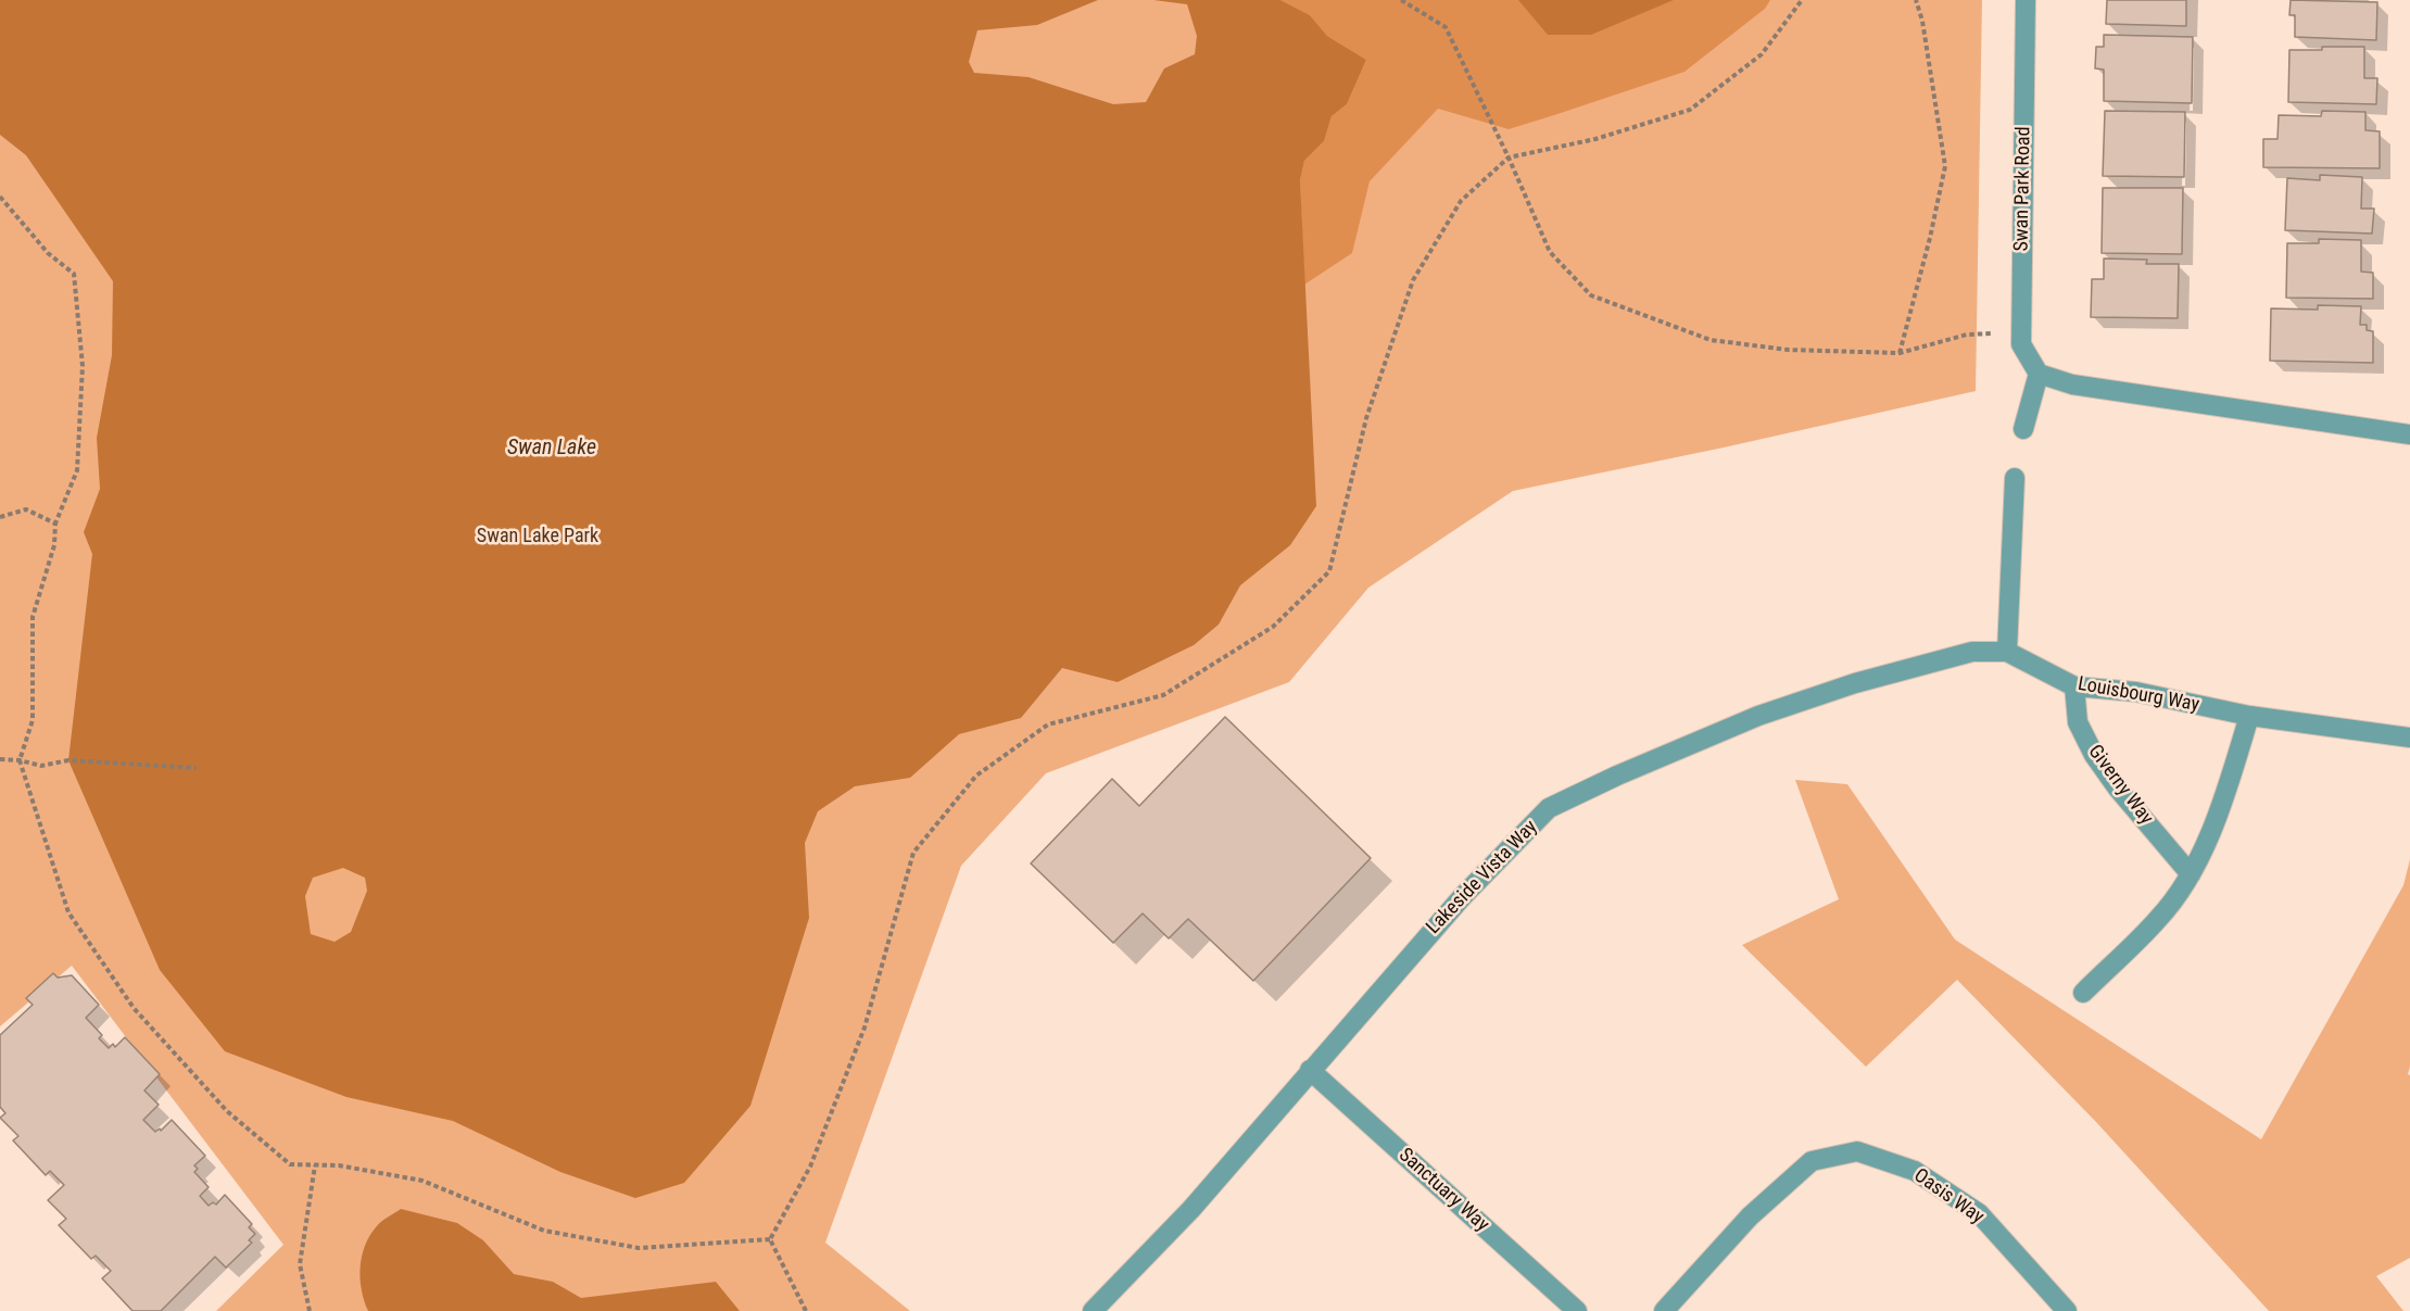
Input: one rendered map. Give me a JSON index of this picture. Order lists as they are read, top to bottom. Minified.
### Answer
{"streets":{"street":["Swan Park Road","Louisbourg Way","Giverny Way","Lakeside Vista Way","Sanctuary Way","Oasis Way"]},"crossings":[["Louisbourg Way","Giverny Way"],["Louisbourg Way","Lakeside Vista Way"],["Lakeside Vista Way","Sanctuary Way"]],"water":["Swan Lake"],"parks":["Swan Lake Park"]}
